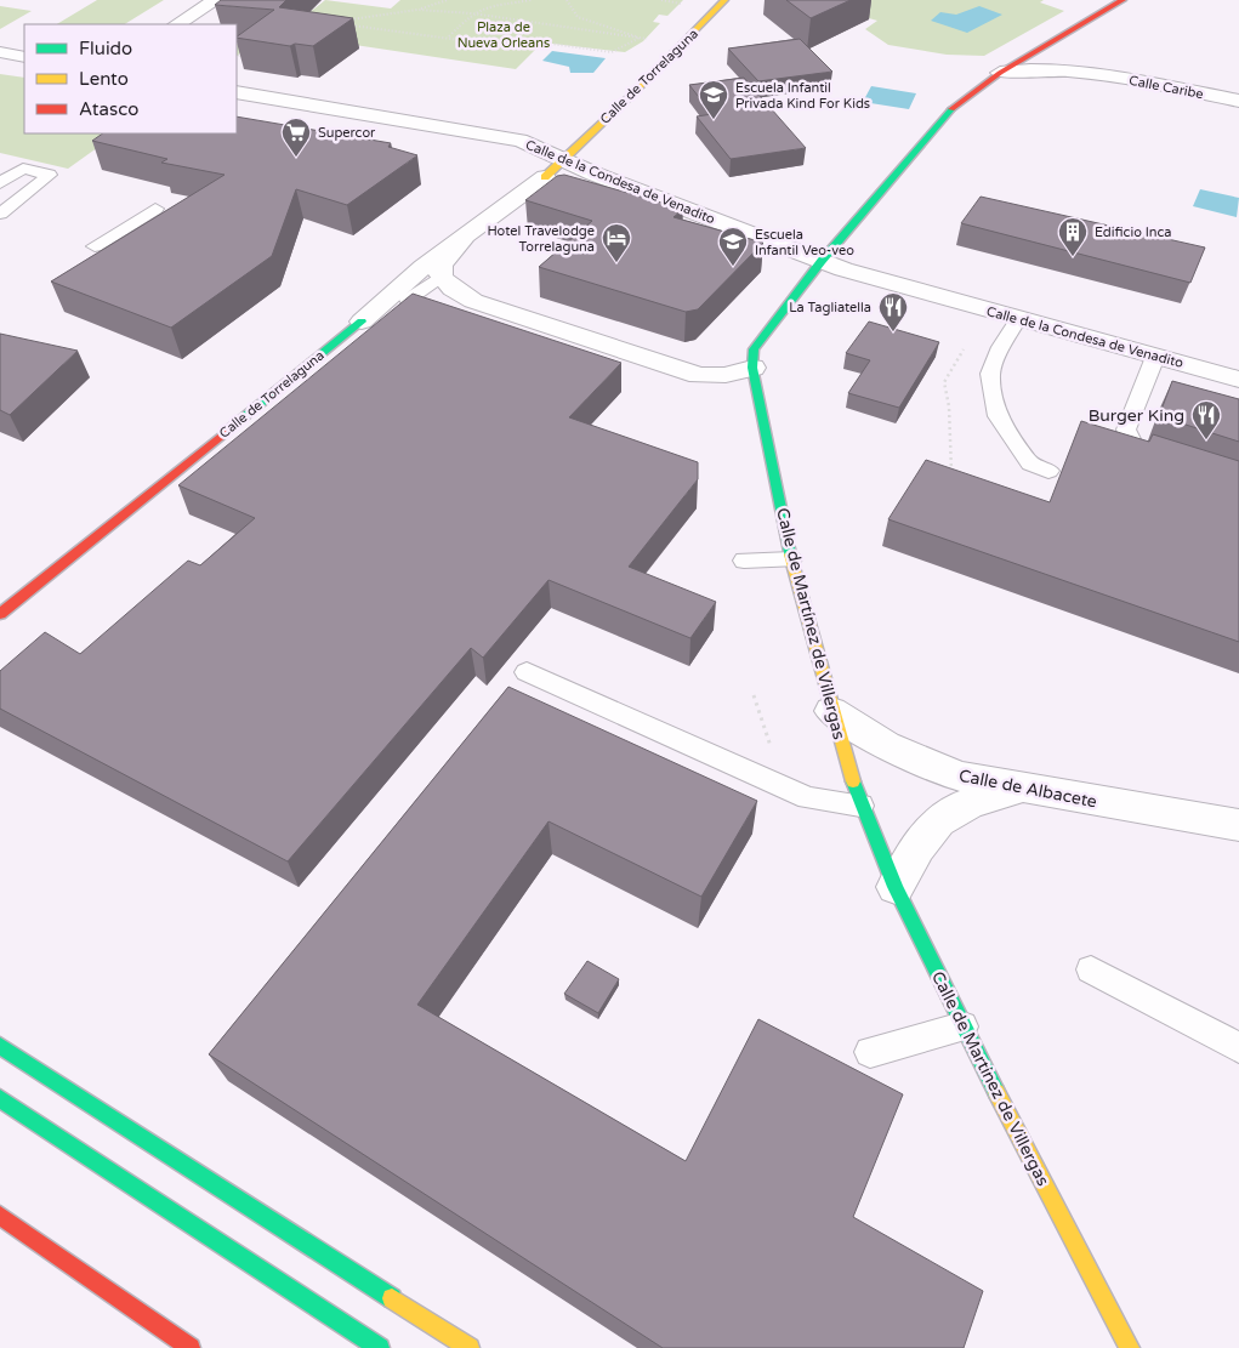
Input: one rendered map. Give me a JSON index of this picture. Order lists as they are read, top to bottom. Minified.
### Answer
{"streets":{"main road":["Calle de Torrelaguna","Calle de Martínez de Villergas"],"street":["Calle Caribe","Calle de la Condesa de Venadito","Calle de Albacete"]},"crossings":[["Calle de Torrelaguna","Calle de la Condesa de Venadito"],["Calle Caribe","Calle de Martínez de Villergas"],["Calle de la Condesa de Venadito","Calle de Martínez de Villergas"],["Calle de Martínez de Villergas","Calle de Albacete"]],"parks":["Plaza de Nueva Orleans"],"places":{"school or university":["Escuela Infantil Privada Kind For Kids","Escuela Infantil Veo-veo"],"supermarket":["Supercor"],"building":["Edificio Inca"],"hotel":["Hotel Travelodge Torrelaguna"],"restaurant":["La Tagliatella","Burger King"]},"legend":["Fluido","Lento","Atasco"]}
